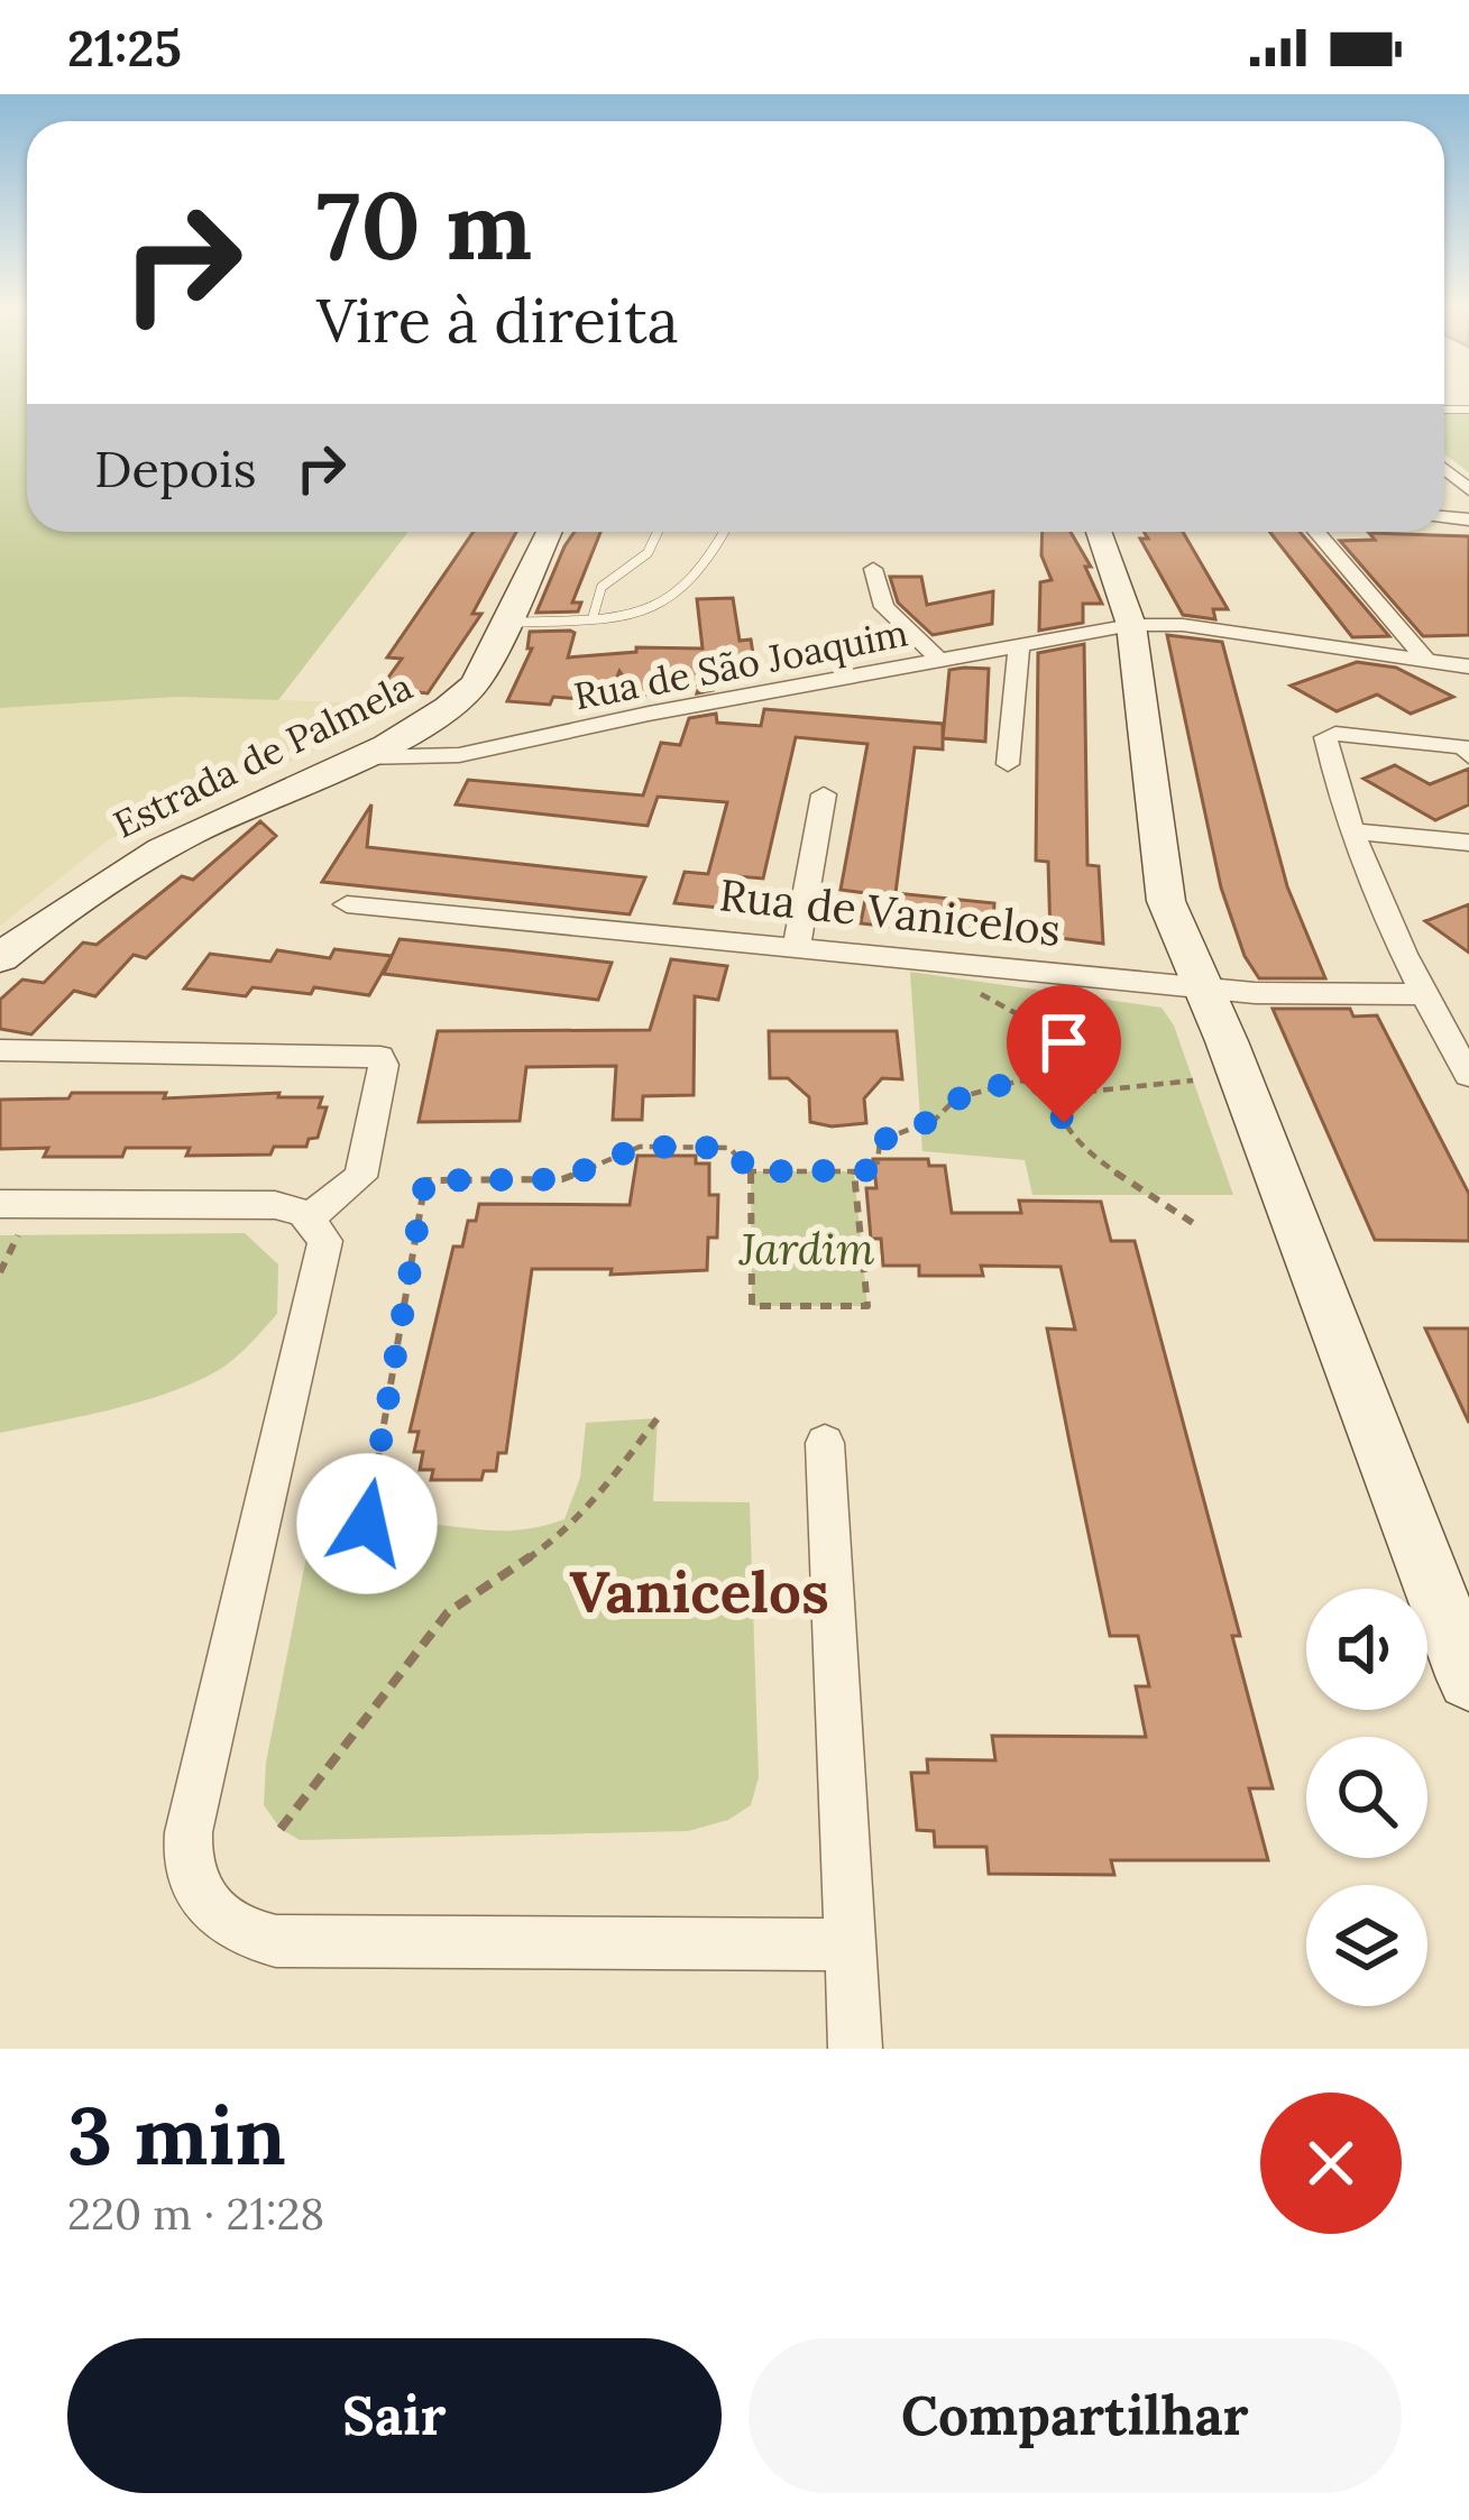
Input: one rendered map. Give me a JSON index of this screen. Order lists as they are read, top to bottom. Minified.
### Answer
{"streets":{"street":["Rua de São Joaquim","Estrada de Palmela","Rua de Vanicelos"]},"crossings":[["Rua de São Joaquim","Estrada de Palmela"]],"districts":["Vanicelos"],"parks":["Jardim"],"page":{"status":"21:25","turn":["70 m","Vire à direita"],"then":"Depois","heading":["3 min","220 m · 21:28"],"buttons":["Sair","Compartilhar"]}}
